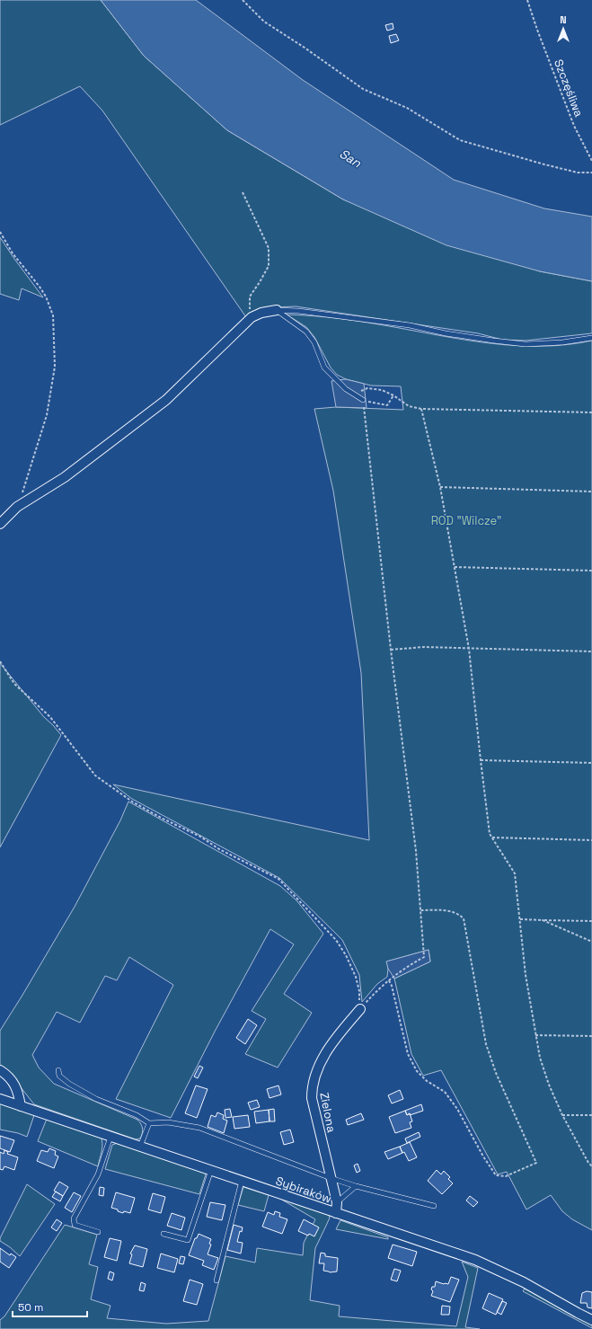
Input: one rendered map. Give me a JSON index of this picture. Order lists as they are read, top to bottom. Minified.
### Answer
{"streets":{"street":["Zielona","Sybiraków"],"path":["Szczęśliwa"]},"crossings":[["Zielona","Sybiraków"]],"water":["San"],"parks":["ROD \"Wilcze\""],"scale_bar":"50 m","north":"top"}
